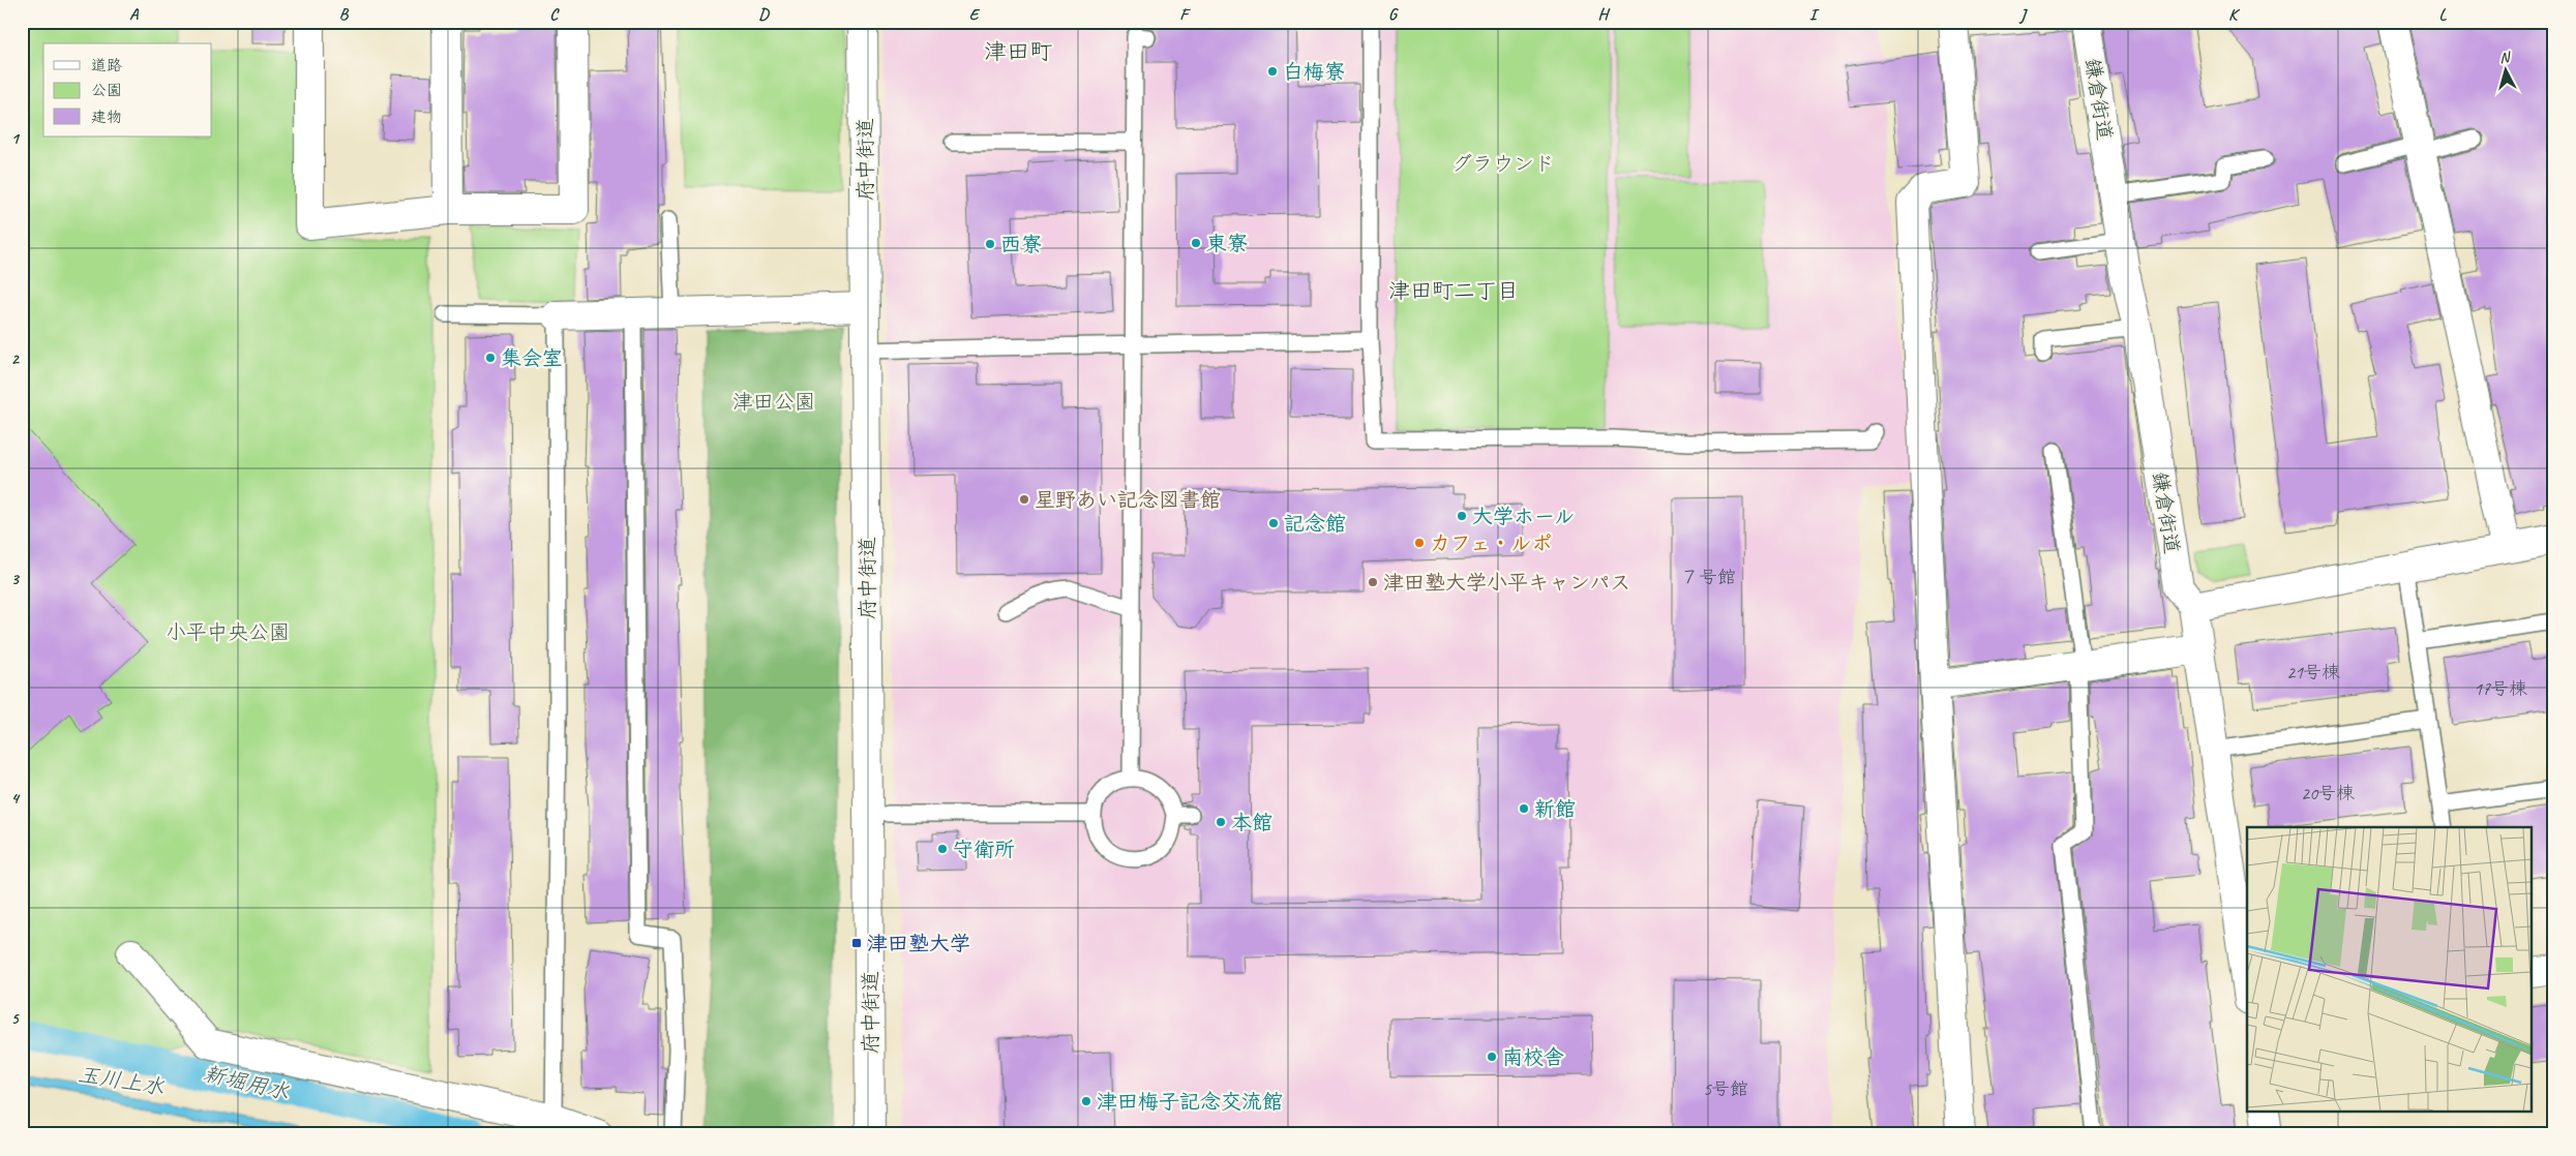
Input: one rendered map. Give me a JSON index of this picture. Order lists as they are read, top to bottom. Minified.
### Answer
{"streets":{"street":["鎌倉街道","府中街道"]},"districts":["津田町","津田町二丁目"],"water":["玉川上水","新堀用水"],"parks":["グラウンド","津田公園","小平中央公園"],"places":{"other":["白梅寮","東寮","西寮","集会室","星野あい記念図書館","大学ホール","記念館","カフェ・ルポ","津田塾大学小平キャンパス","新館","本館","守衛所","南校舎","津田梅子記念交流館"],"transit":["津田塾大学"]},"house_numbers":["７号館","21号棟","17号棟","20号棟","5号館"],"legend":["道路","公園","建物"],"north":"top","grid":{"columns":["A","B","C","D","E","F","G","H","I","J","K","L"],"rows":["1","2","3","4","5"]}}
